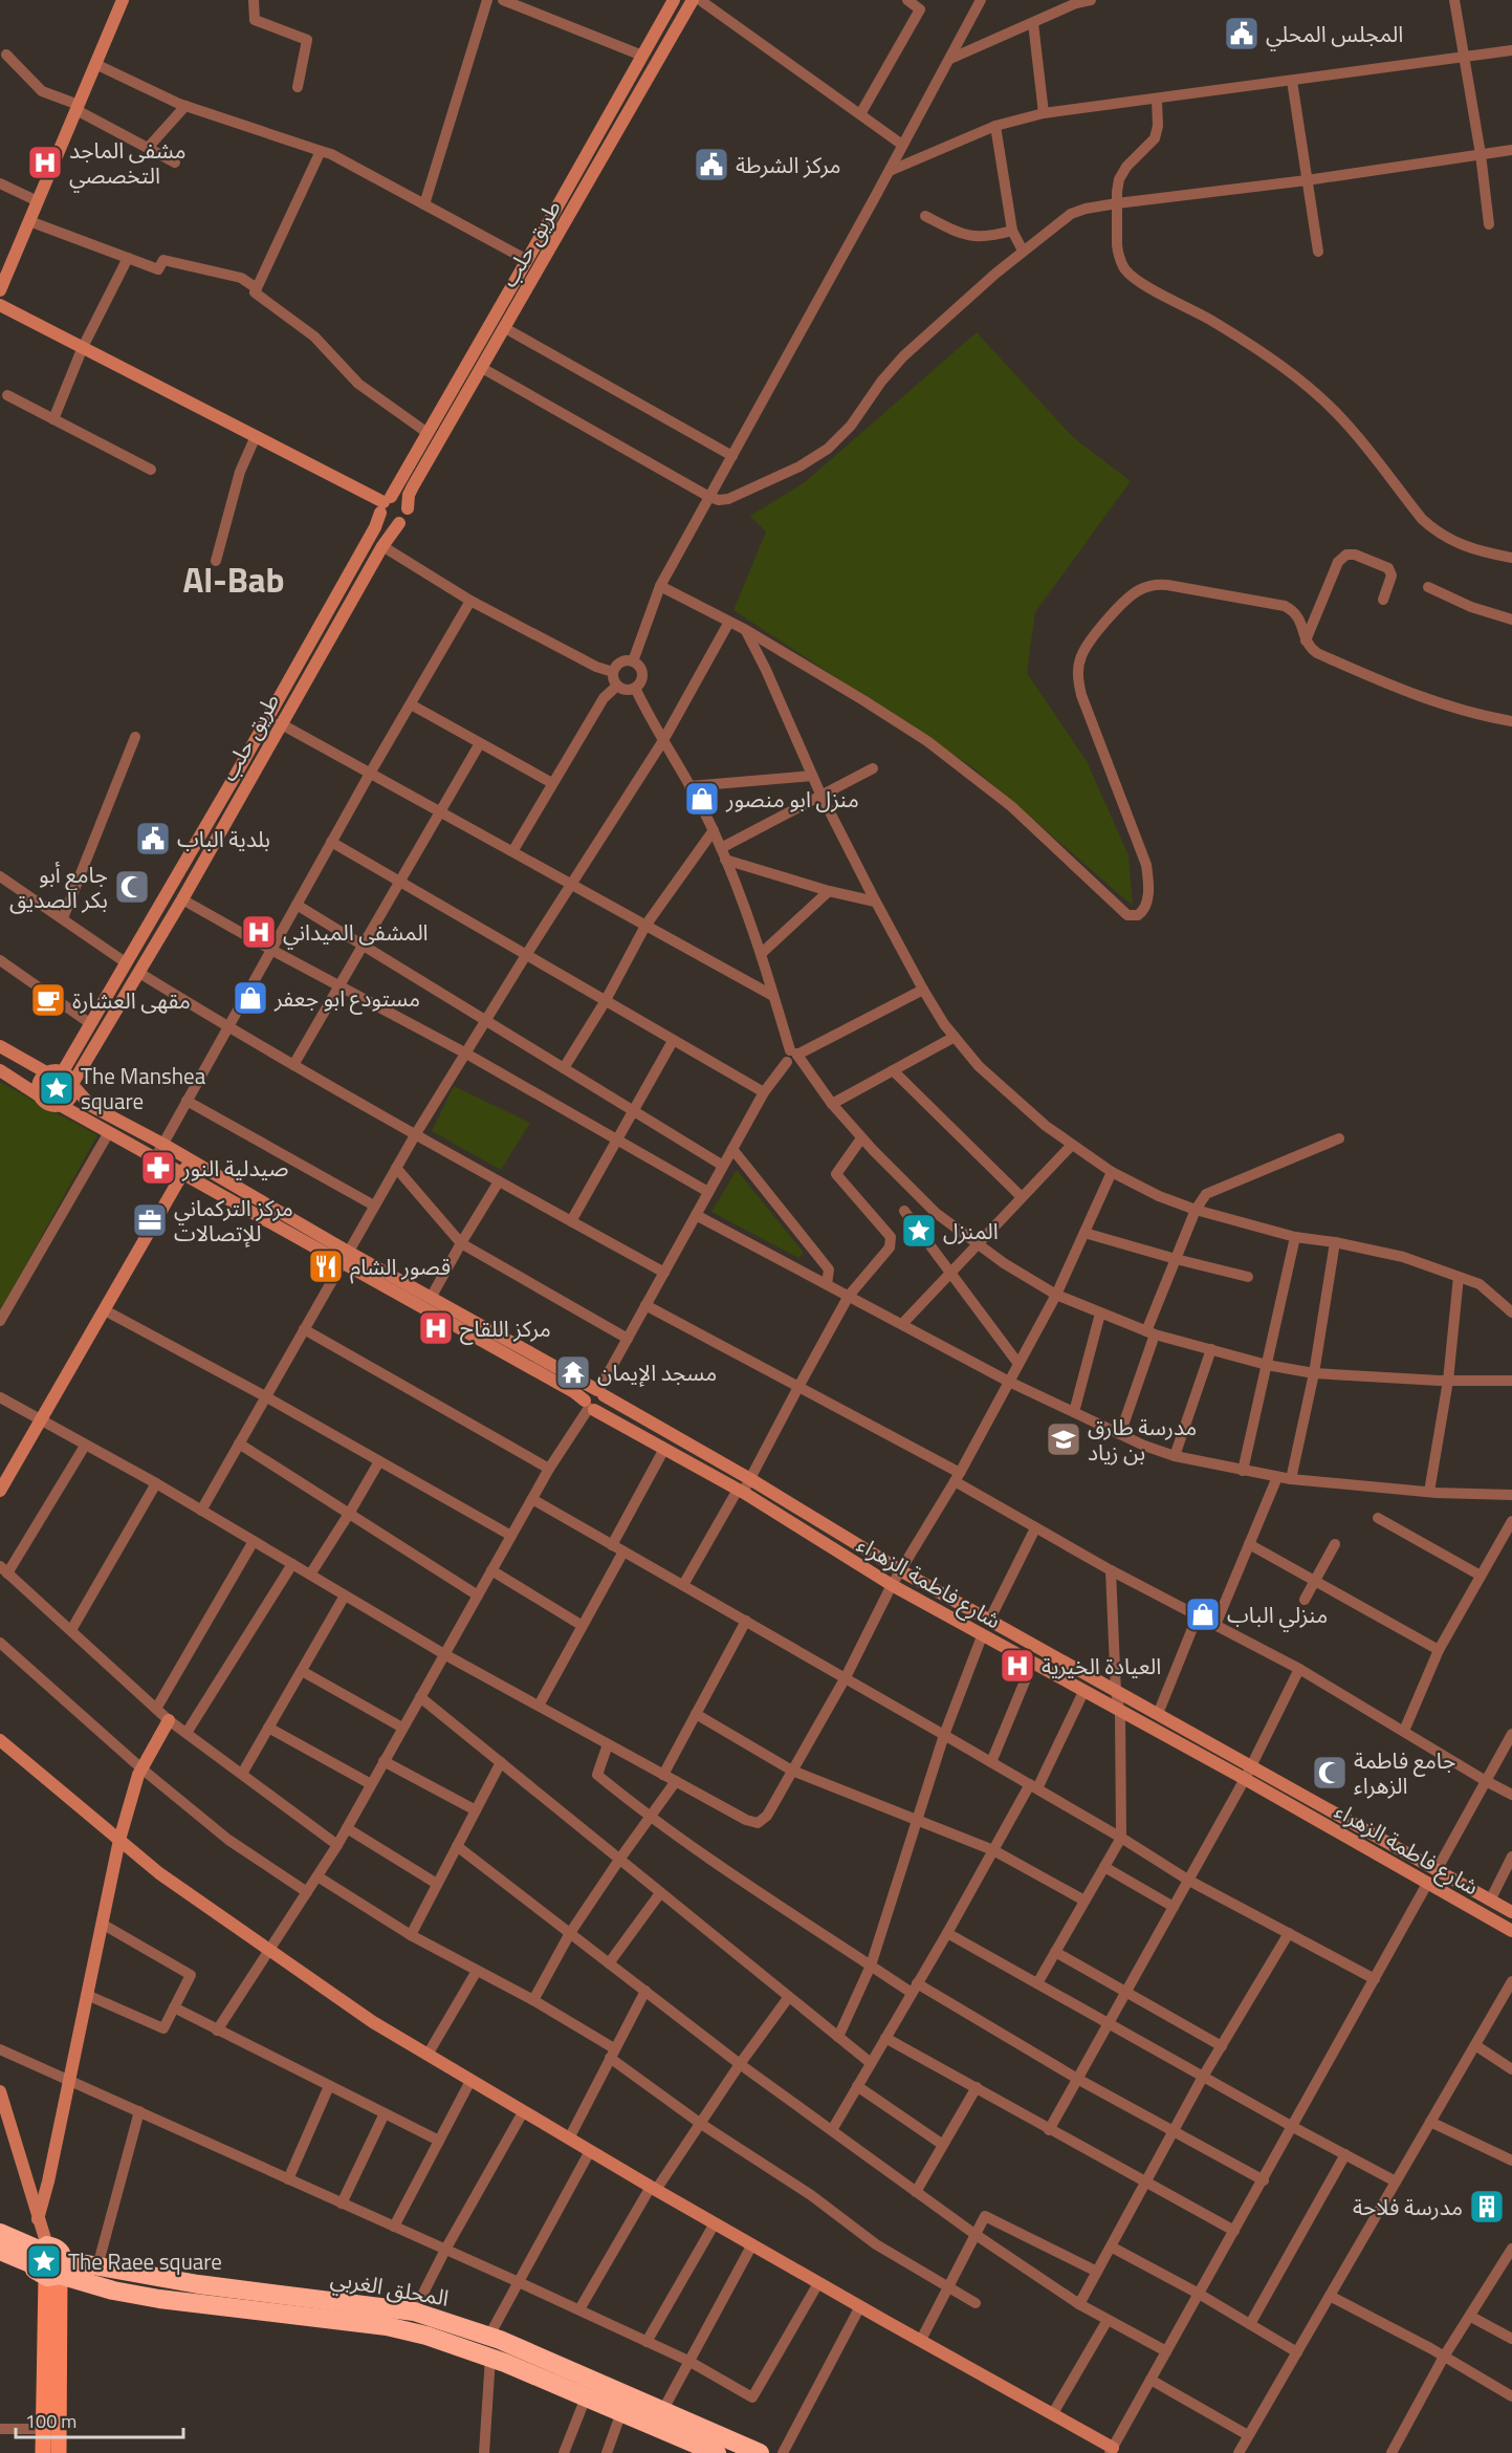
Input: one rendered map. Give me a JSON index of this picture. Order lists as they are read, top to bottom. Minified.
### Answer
{"streets":{"highway":["المحلق الغربي"],"main road":["طريق حلب","شارع فاطمة الزهراء"]},"crossings":[["طريق حلب","شارع فاطمة الزهراء"]],"districts":["Al-Bab"],"places":{"public building":["المجلس المحلي","مركز الشرطة","بلدية الباب"],"hospital":["مشفى الماجد التخصصي","المشفى الميداني","مركز اللقاح","العيادة الخيرية"],"shop":["منزل ابو منصور","مستودع ابو جعفر","منزلي الباب"],"mosque":["جامع أبو بكر الصديق","جامع فاطمة الزهراء"],"cafe":["مقهى العشارة"],"place":["The Manshea square","المنزل","The Raee square"],"pharmacy":["صيدلية النور"],"office":["مركز التركماني للإتصالات"],"restaurant":["قصور الشام"],"temple":["مسجد الإيمان"],"school or university":["مدرسة طارق بن زياد"],"building":["مدرسة فلاحة"]},"scale_bar":"100 m"}
